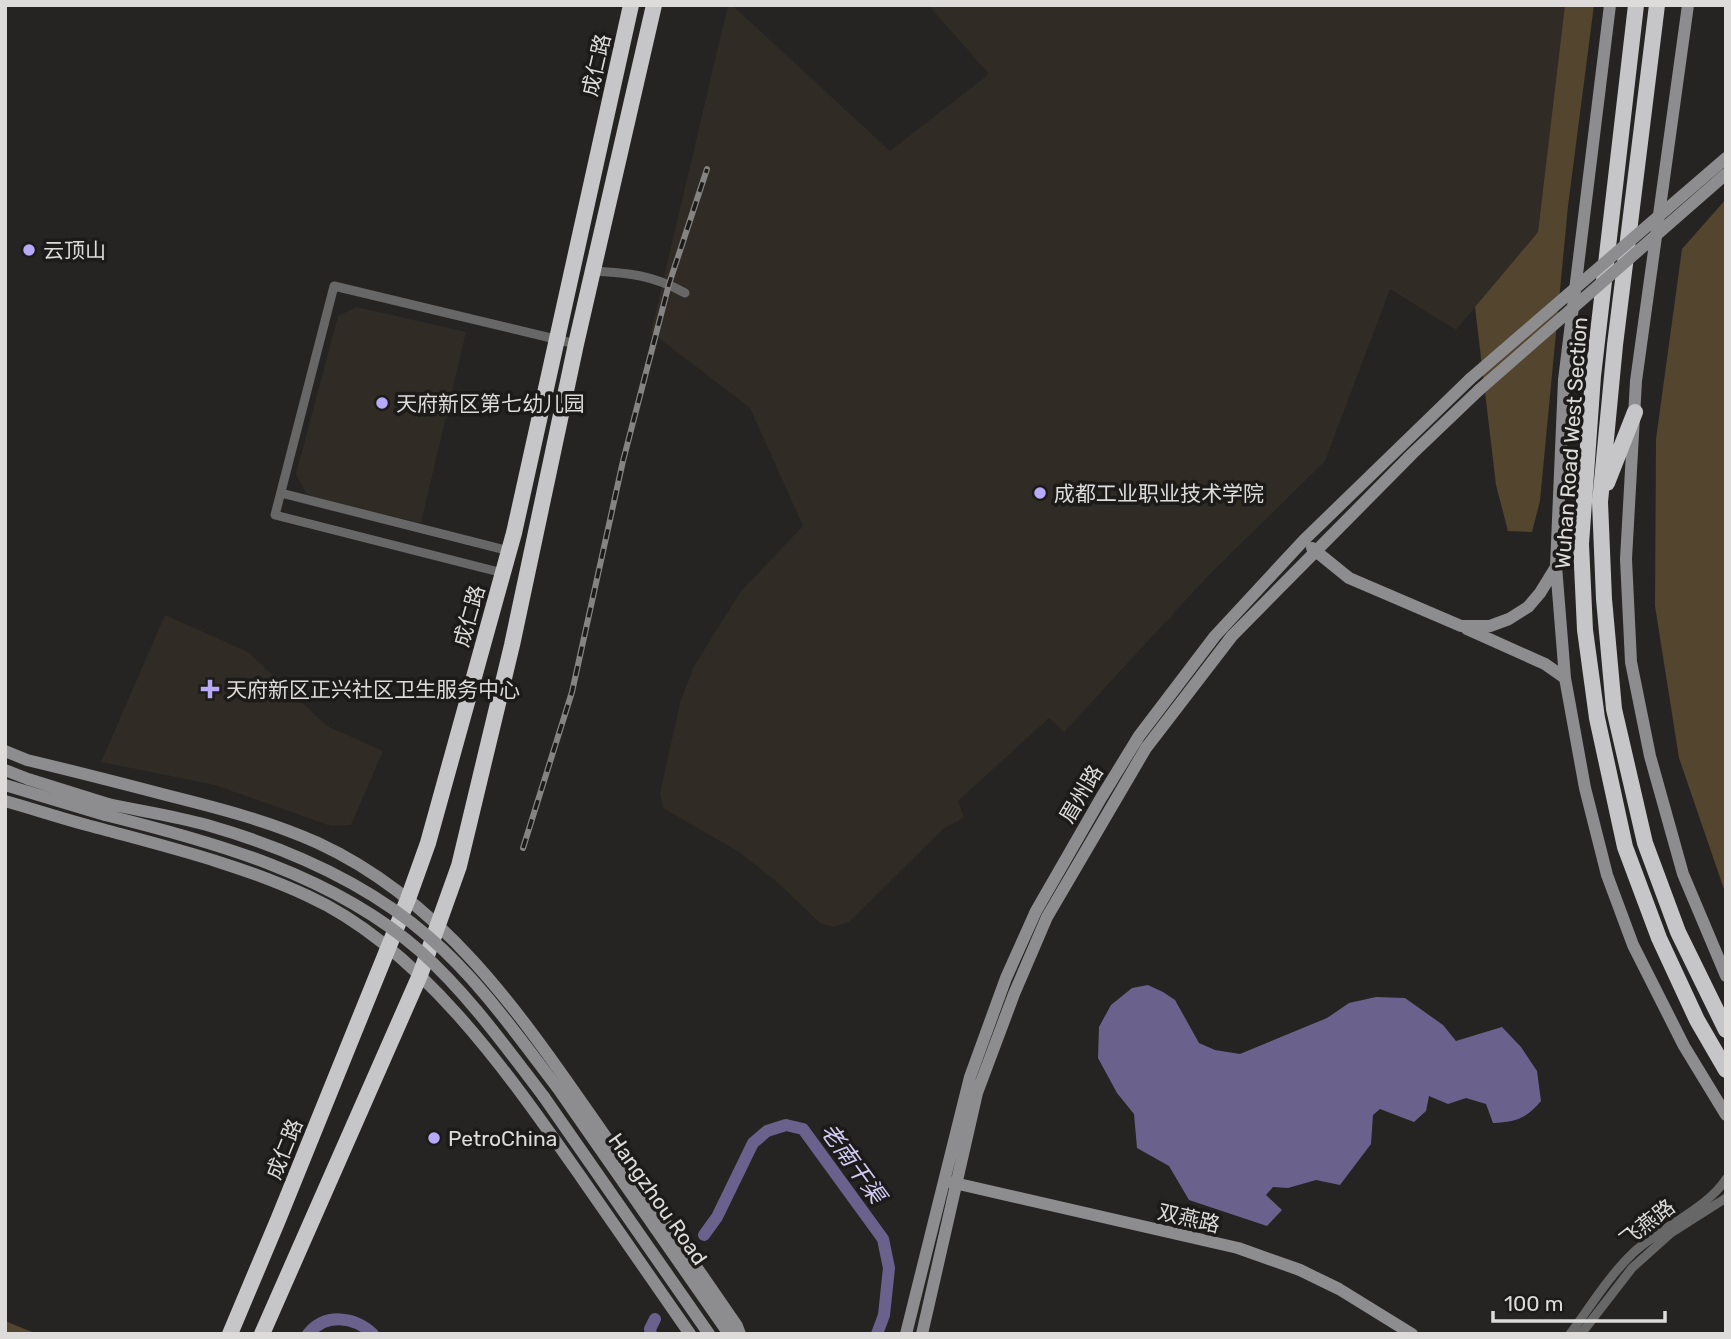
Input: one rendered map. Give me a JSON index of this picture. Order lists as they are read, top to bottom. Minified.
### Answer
{"streets":{"highway":["成仁路","Wuhan Road West Section"],"main road":["眉州路","Hangzhou Road","双燕路"],"street":["飞燕路"]},"crossings":[["眉州路","双燕路"]],"water":["老南干渠"],"places":{"other":["云顶山","天府新区第七幼儿园","成都工业职业技术学院","PetroChina"],"health":["天府新区正兴社区卫生服务中心"]},"scale_bar":"100 m"}
